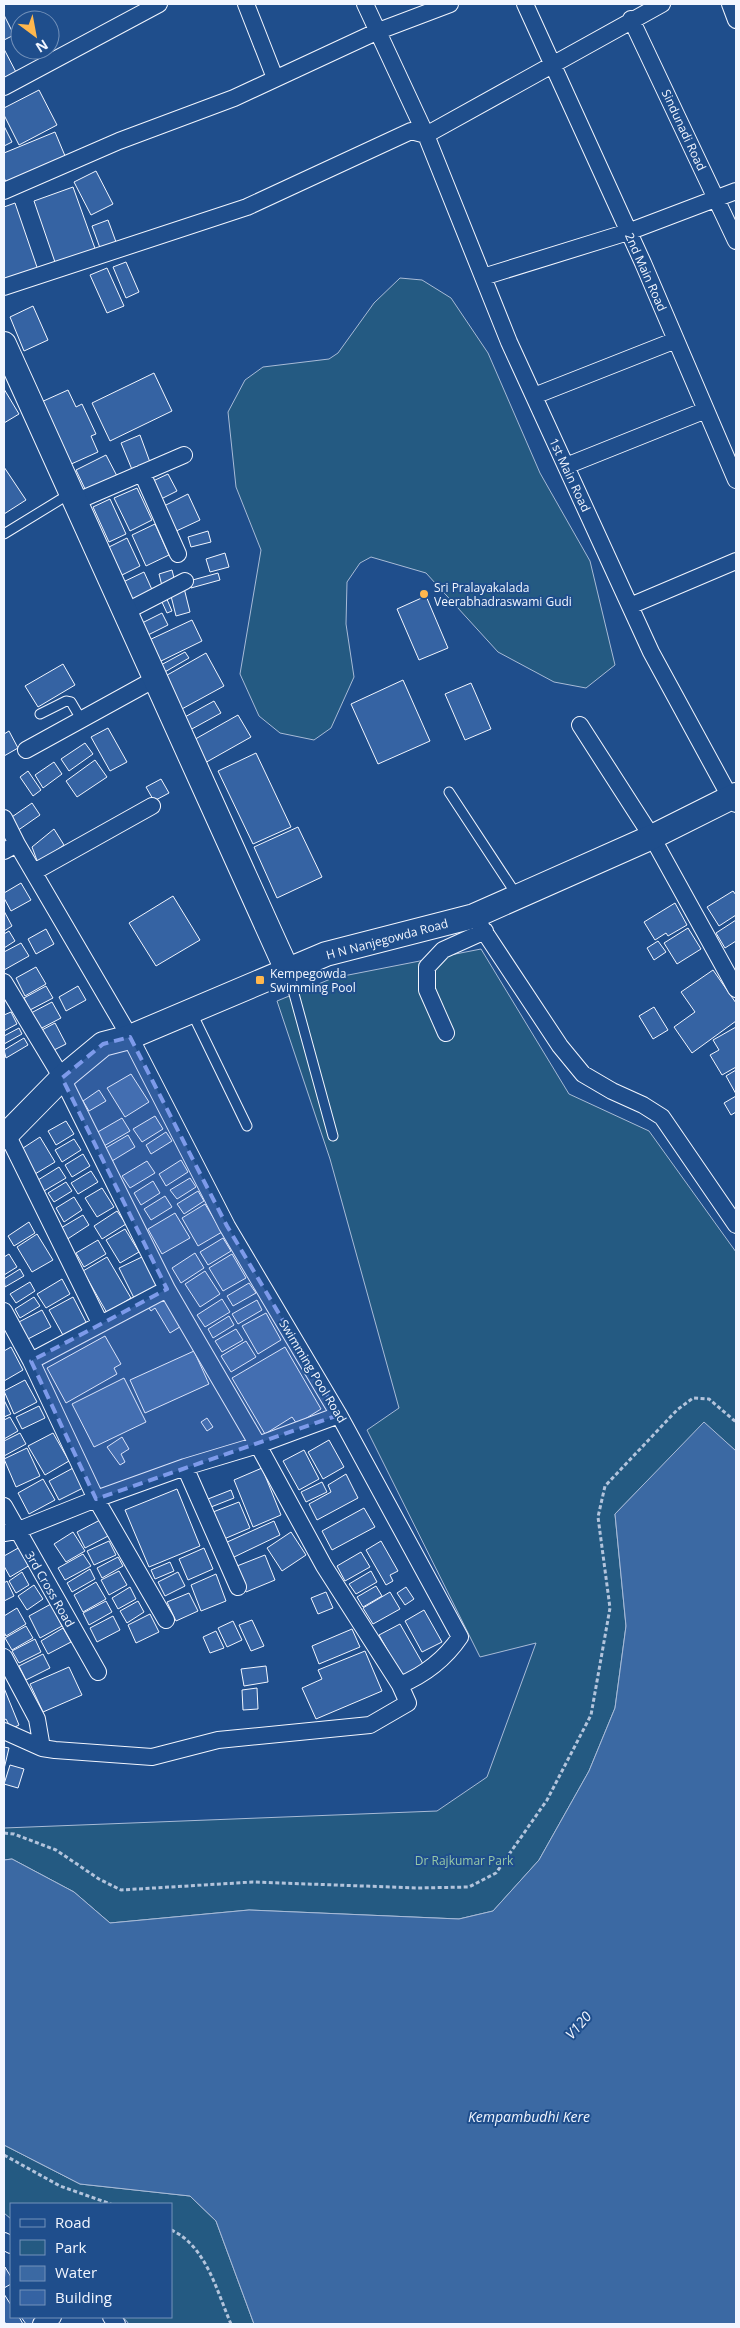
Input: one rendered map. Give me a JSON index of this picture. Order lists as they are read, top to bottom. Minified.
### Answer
{"streets":{"street":["Sindunadi Road","2nd Main Road","1st Main Road","H N Nanjegowda Road","Swimming Pool Road","3rd Cross Road"]},"crossings":[["1st Main Road","H N Nanjegowda Road"],["H N Nanjegowda Road","Swimming Pool Road"]],"water":["V120","Kempambudhi Kere"],"parks":["Dr Rajkumar Park"],"places":{"other":["Sri Pralayakalada Veerabhadraswami Gudi"],"transit":["Kempegowda Swimming Pool"]},"legend":["Road","Park","Water","Building"],"north":"bottom right"}
